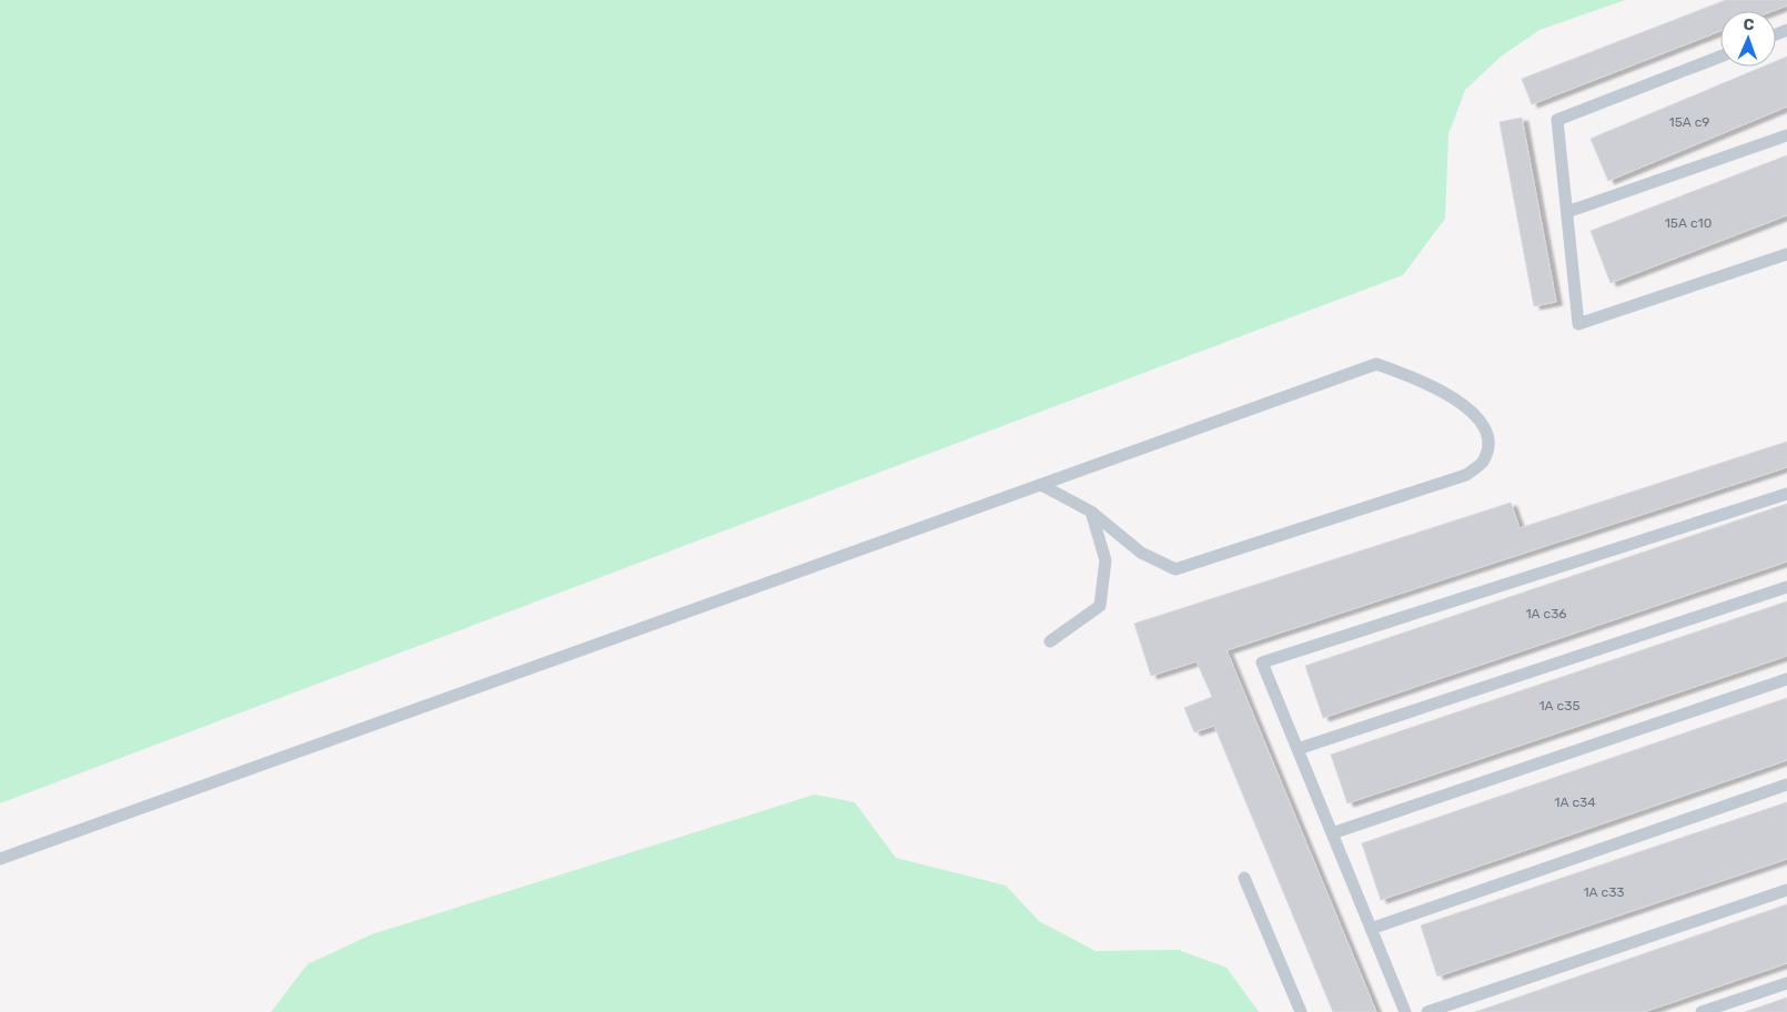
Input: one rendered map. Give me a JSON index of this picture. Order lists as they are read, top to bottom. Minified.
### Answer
{"house_numbers":["15А с9","15А с10","1А с36","1А с35","1А с34","1А с33"],"north":"top"}
